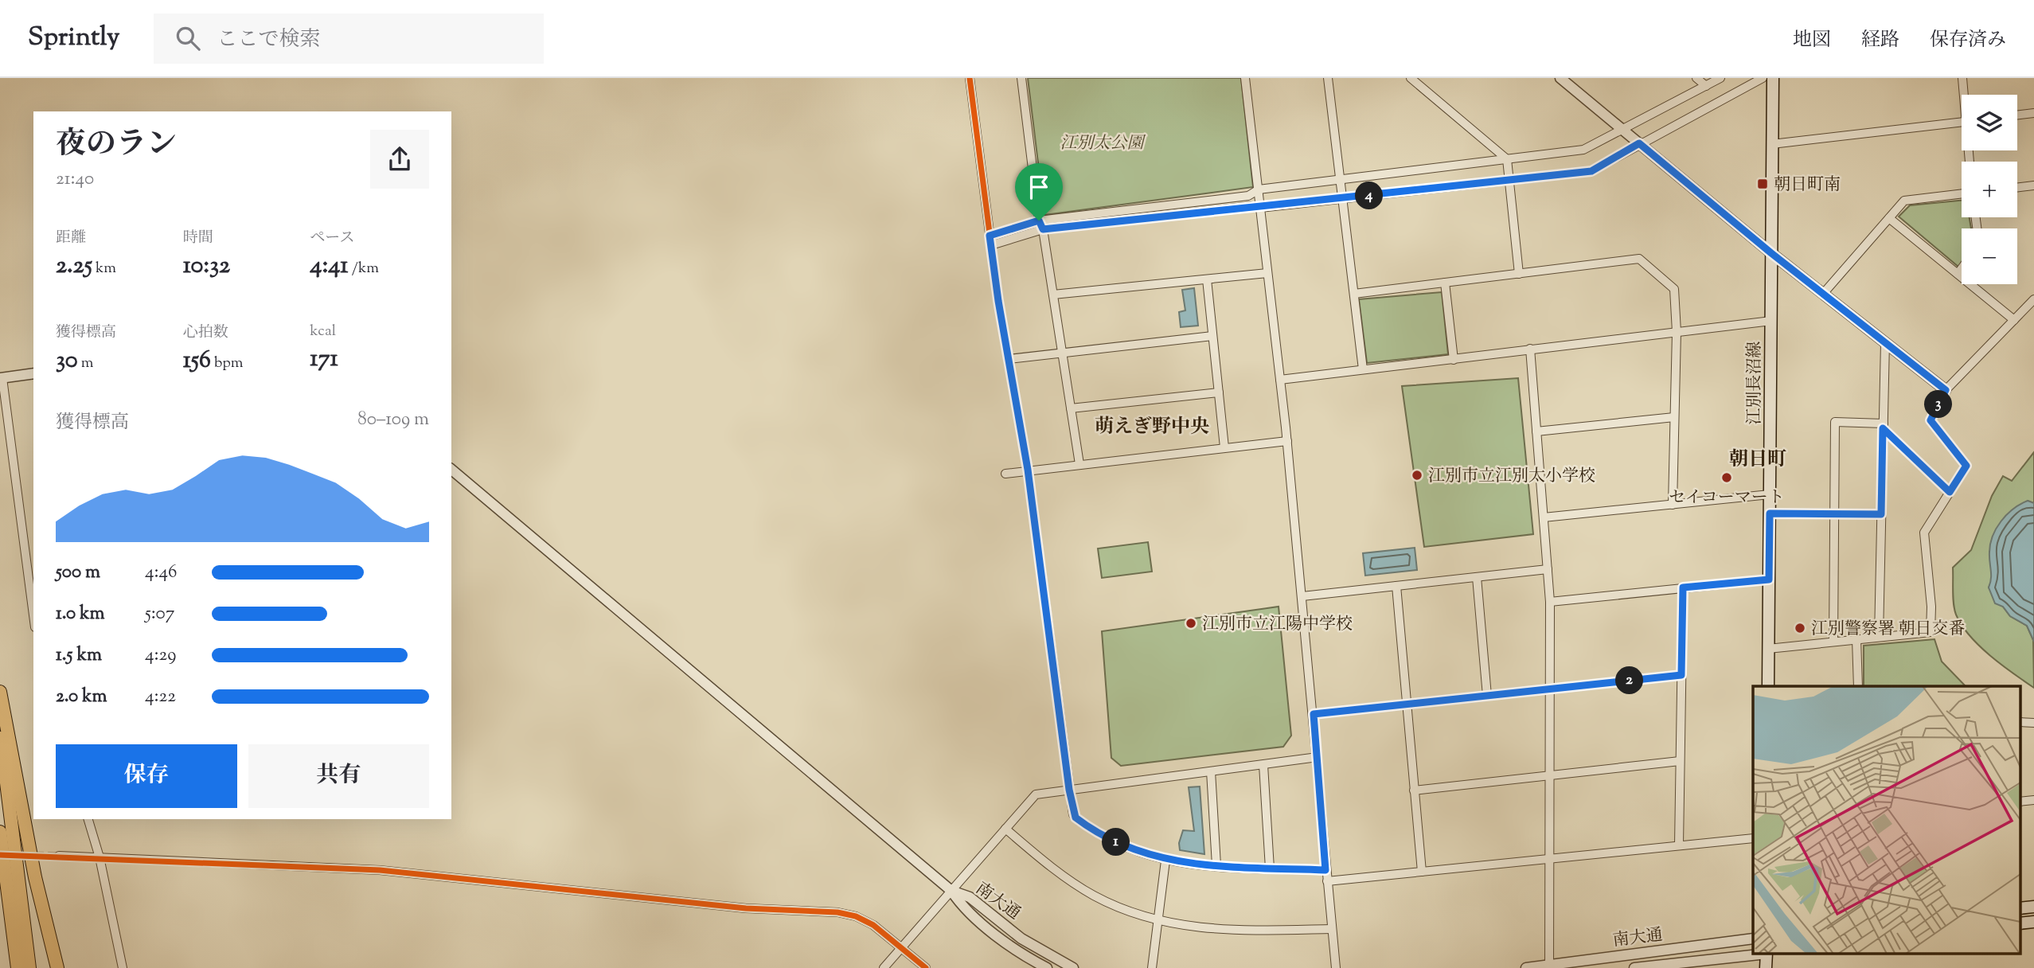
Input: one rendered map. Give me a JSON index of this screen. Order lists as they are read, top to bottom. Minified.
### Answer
{"streets":{"main road":["江別長沼線"],"street":["南大通"]},"districts":["萌えぎ野中央","朝日町"],"parks":["江別太公園"],"places":{"transit":["朝日町南"],"other":["江別市立江別太小学校","セイコーマート","江別市立江陽中学校","江別警察署 朝日交番"]},"page":{"header":"Sprintly","search":"ここで検索","nav":["地図","経路","保存済み"],"map_buttons":["+","−"],"heading":["夜のラン","21:40"],"pins":["4","3","2","1"],"stats":[["距離","2.25 km"],["時間","10:32"],["ペース","4:41 /km"],["獲得標高","30 m"],["心拍数","156 bpm"],["kcal","171"]],"chart":["獲得標高","80–109 m"],"list":[{"name":"500 m","note":"4:46"},{"name":"1.0 km","note":"5:07"},{"name":"1.5 km","note":"4:29"},{"name":"2.0 km","note":"4:22"}],"buttons":["保存","共有"]}}
